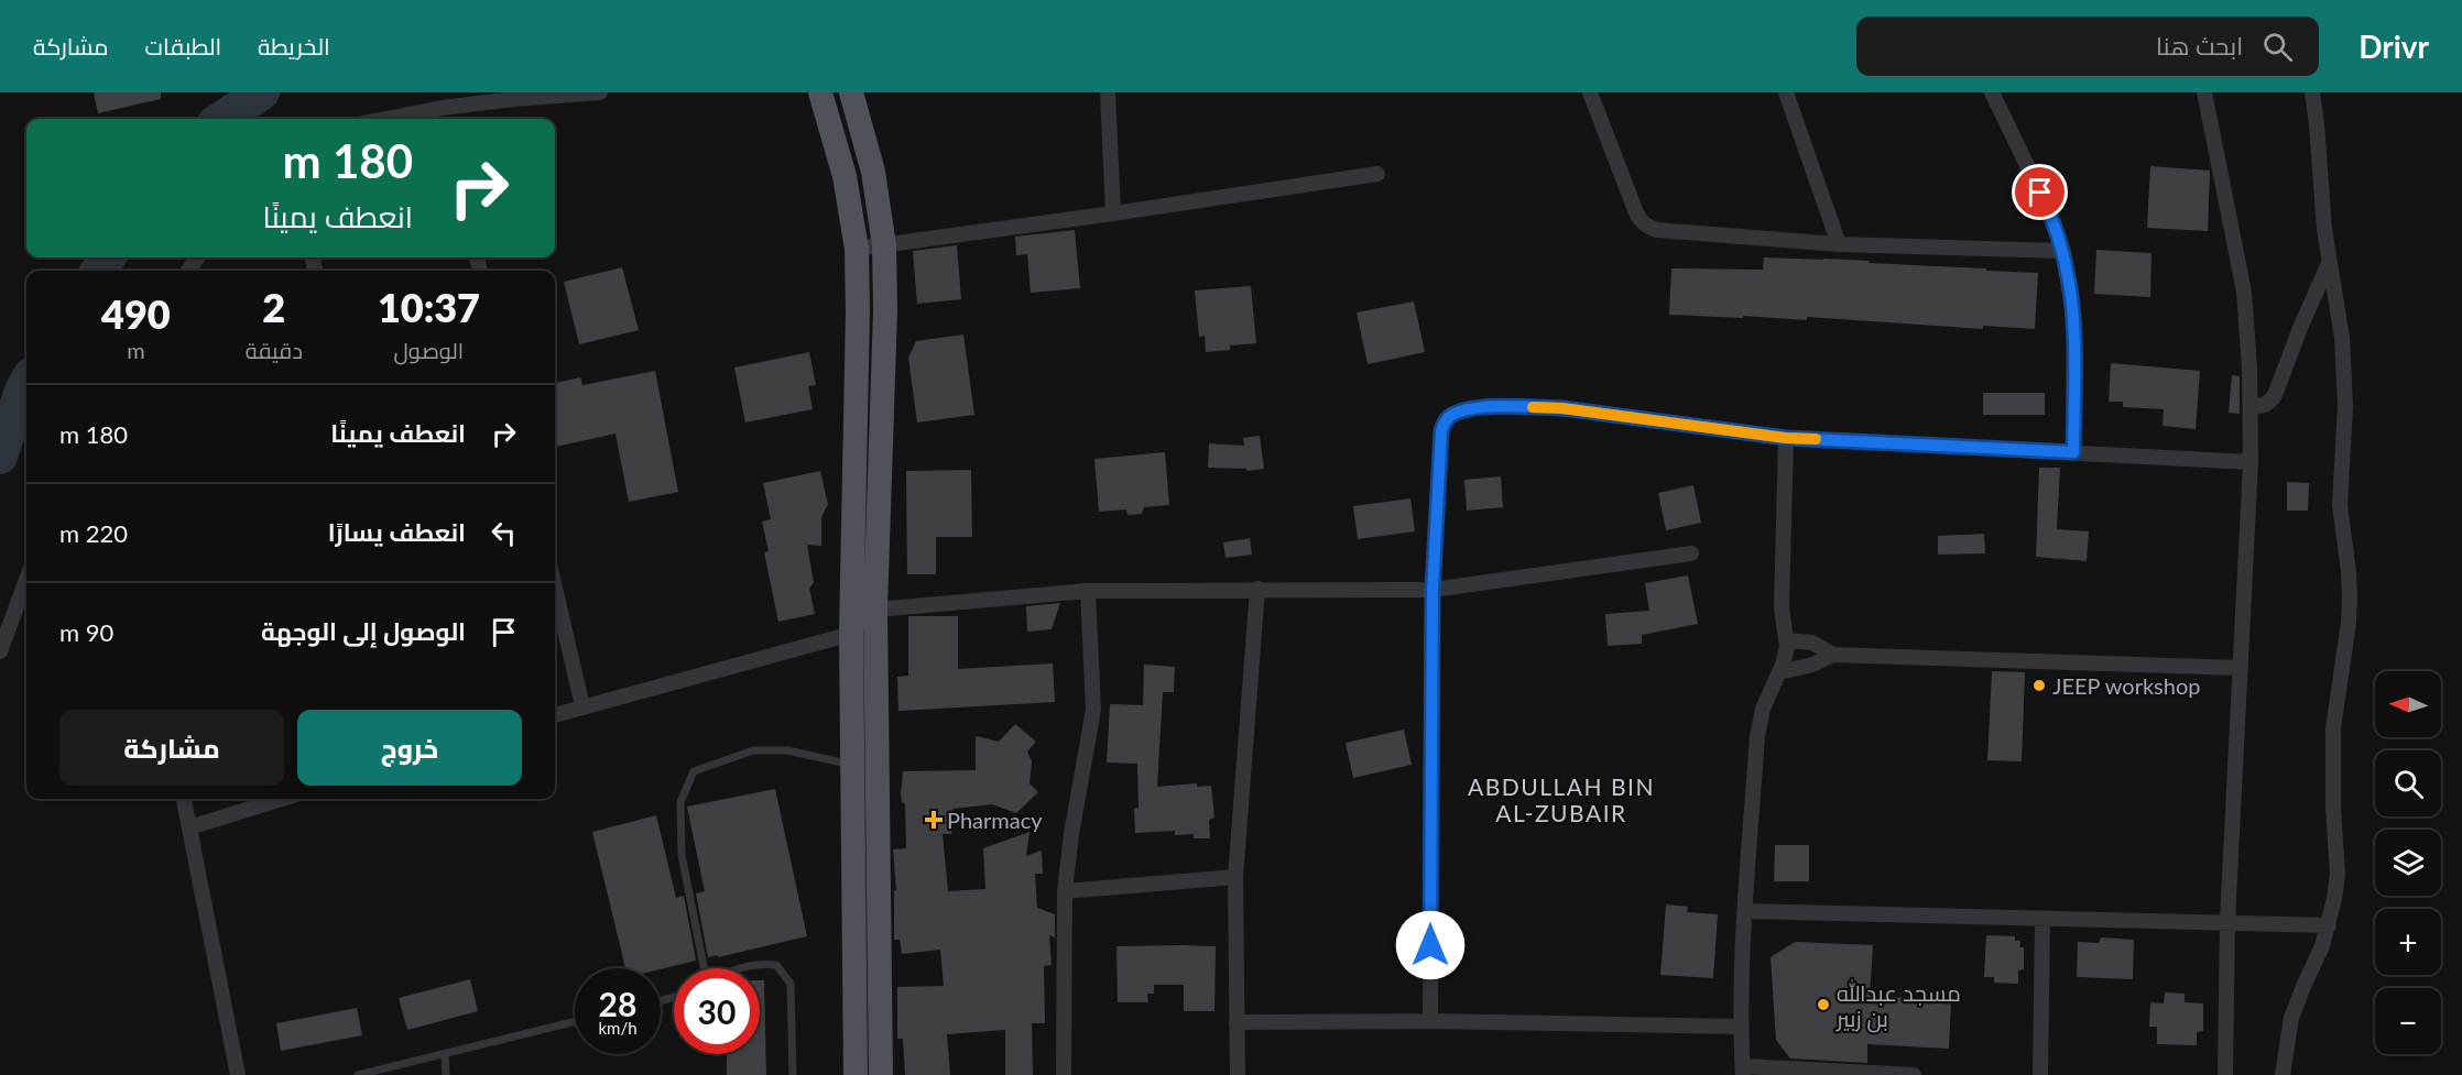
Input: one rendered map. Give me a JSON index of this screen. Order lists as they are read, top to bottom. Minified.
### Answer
{"districts":["ABDULLAH BIN AL-ZUBAIR"],"places":{"other":["JEEP workshop","مسجد عبدالله بن زبير"],"health":["Pharmacy"]},"north":"left","page":{"header":"Drivr","search":"ابحث هنا","nav":["الخريطة","الطبقات","مشاركة"],"turn":["180 m","انعطف يمينًا"],"eta":["10:37","الوصول","2","دقيقة","490","m"],"list":[{"name":"انعطف يمينًا","value":"180 m"},{"name":"انعطف يسارًا","value":"220 m"},{"name":"الوصول إلى الوجهة","value":"90 m"}],"map_buttons":["+","−"],"buttons":["خروج","مشاركة"],"speed":"28 km/h","limit":"30"}}
